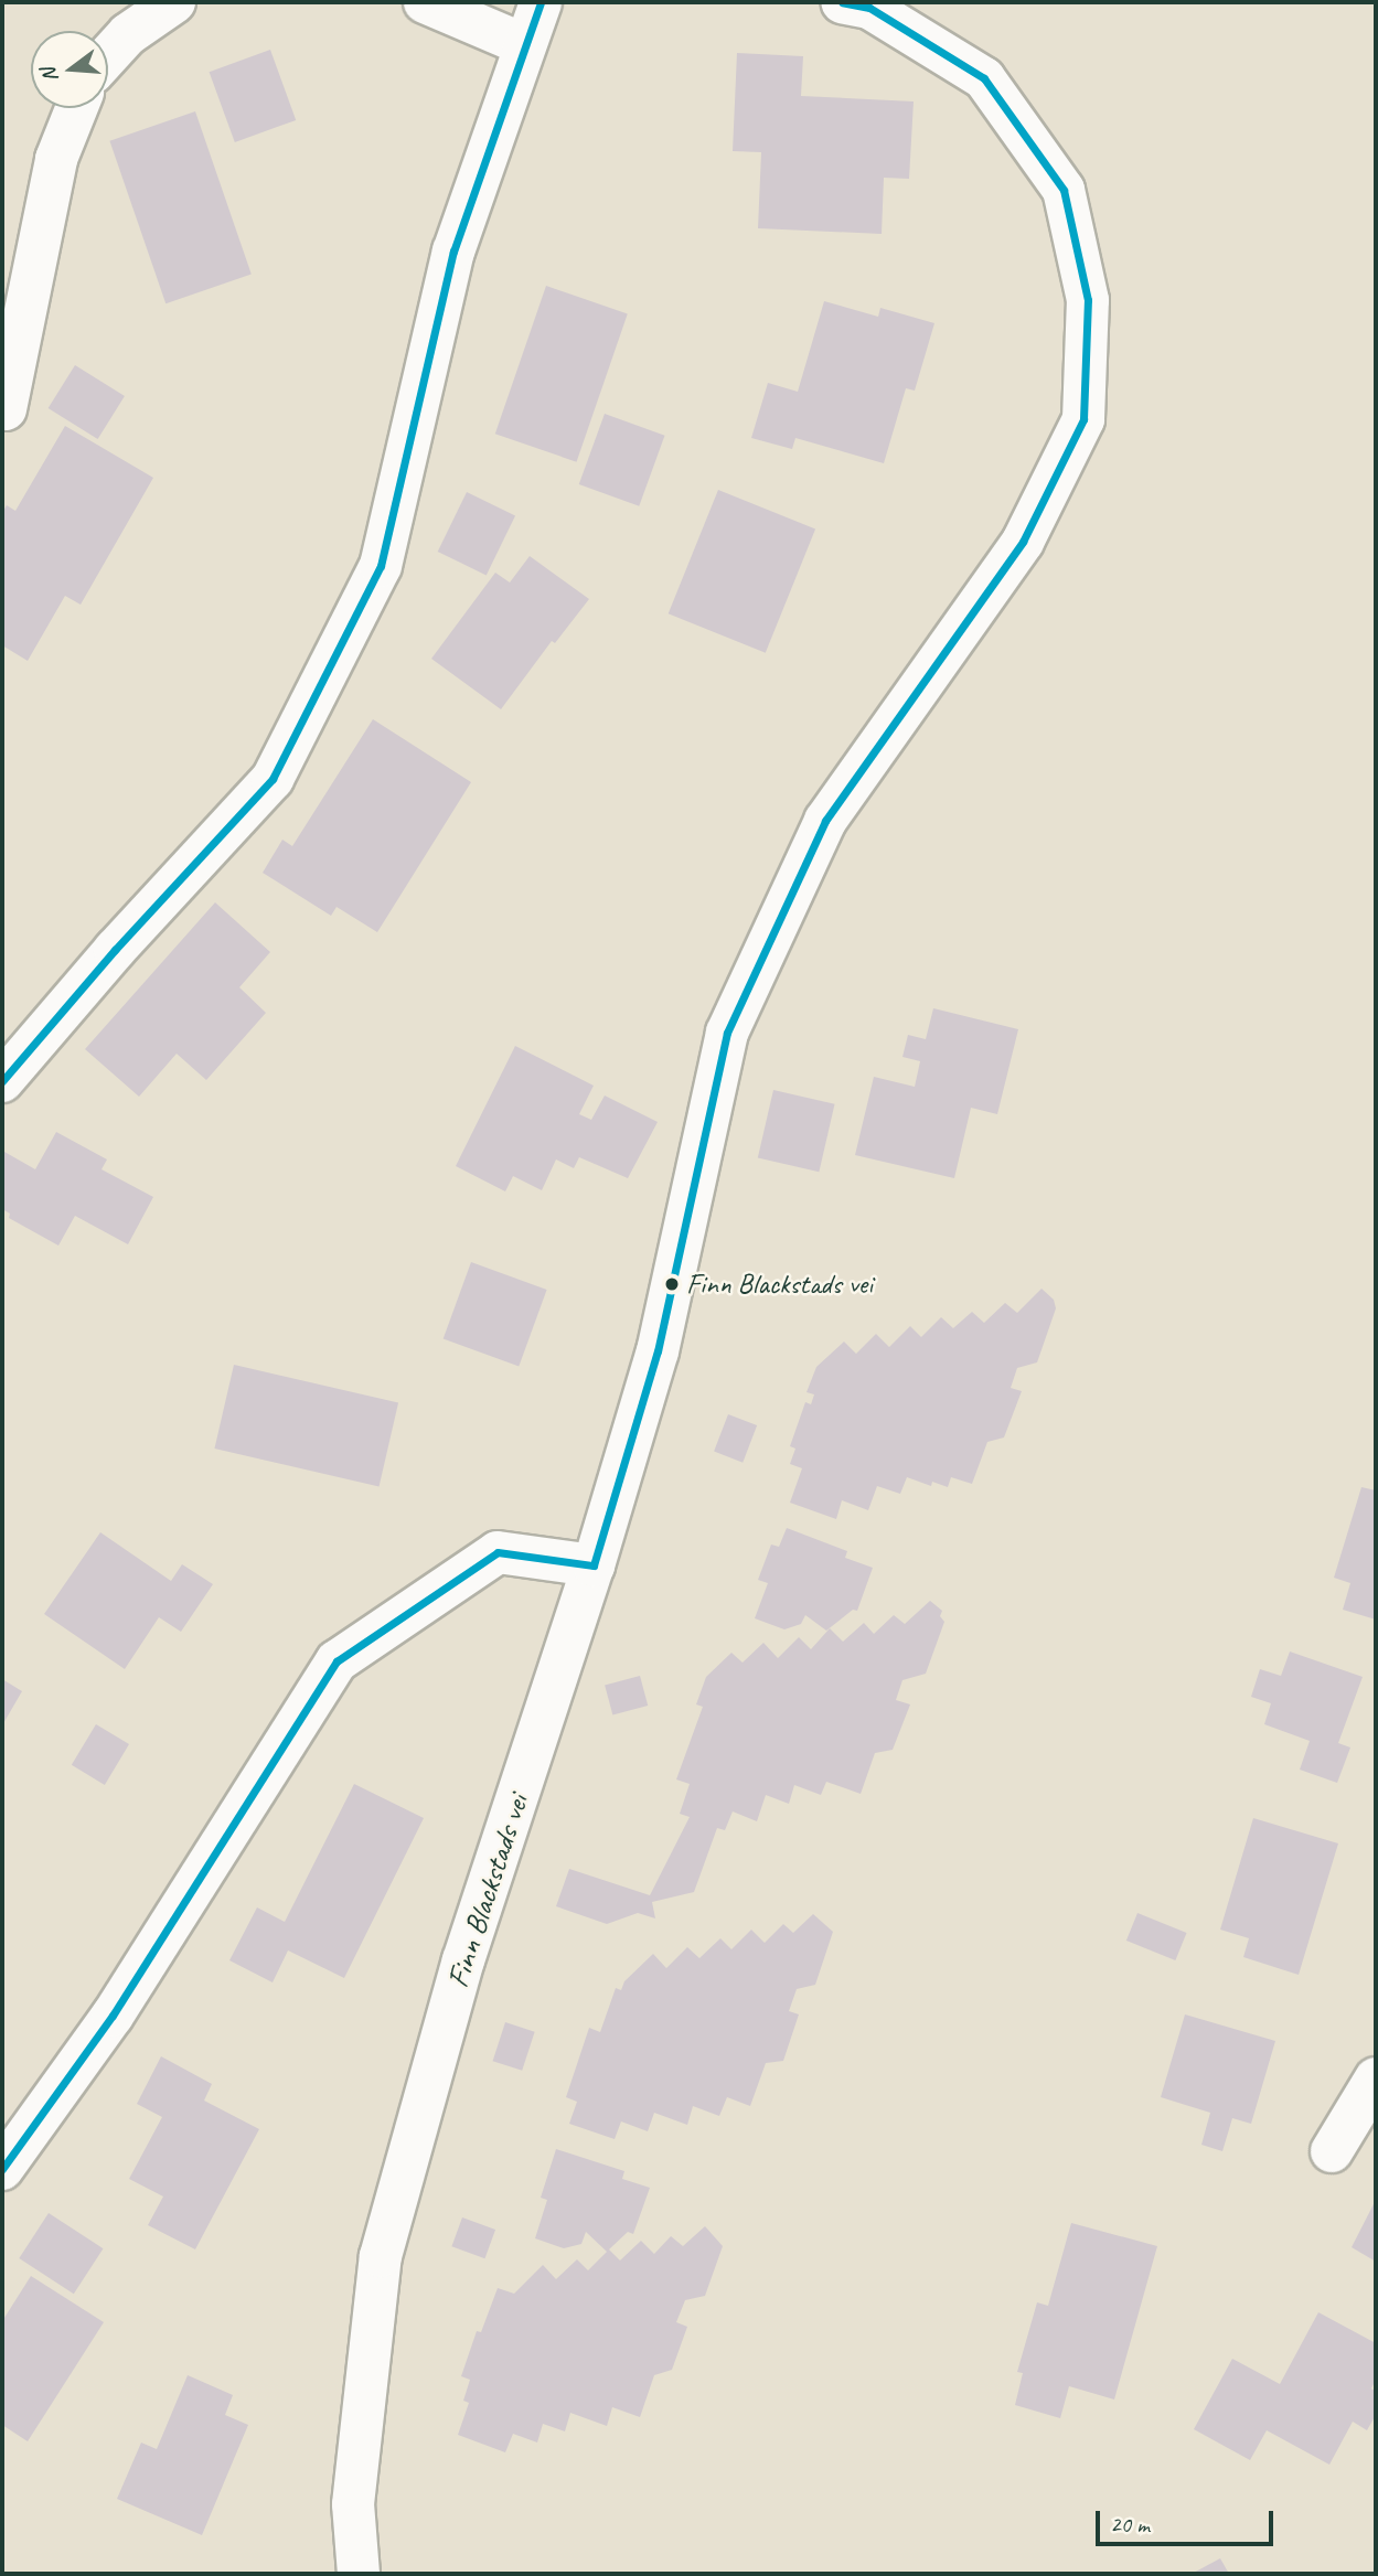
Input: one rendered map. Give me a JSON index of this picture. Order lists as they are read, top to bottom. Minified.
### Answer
{"streets":{"street":["Finn Blackstads vei"]},"places":["Finn Blackstads vei"],"scale_bar":"20 m","north":"left"}
